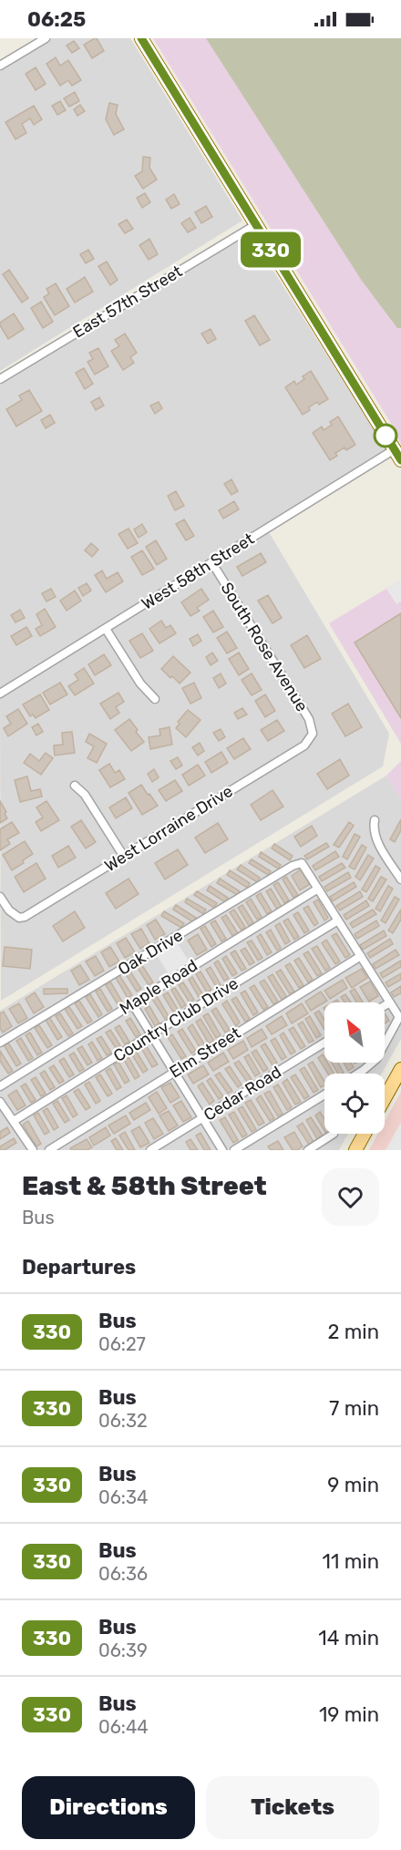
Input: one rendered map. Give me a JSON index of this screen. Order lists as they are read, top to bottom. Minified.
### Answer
{"streets":{"street":["East 57th Street","West 58th Street","South Rose Avenue","West Lorraine Drive","Oak Drive","Maple Road","Country Club Drive","Elm Street","Cedar Road"]},"crossings":[["West 58th Street","South Rose Avenue"],["South Rose Avenue","West Lorraine Drive"],["Oak Drive","Maple Road"]],"lines":["bus line 330"],"north":"top left","page":{"status":"06:25","on_map":"330","heading":[["East & 58th Street","Bus"],"Departures"],"list":[{"mark":"330","name":"Bus","note":"06:27","value":"2 min"},{"mark":"330","name":"Bus","note":"06:32","value":"7 min"},{"mark":"330","name":"Bus","note":"06:34","value":"9 min"},{"mark":"330","name":"Bus","note":"06:36","value":"11 min"},{"mark":"330","name":"Bus","note":"06:39","value":"14 min"},{"mark":"330","name":"Bus","note":"06:44","value":"19 min"}],"buttons":["Directions","Tickets"]}}
